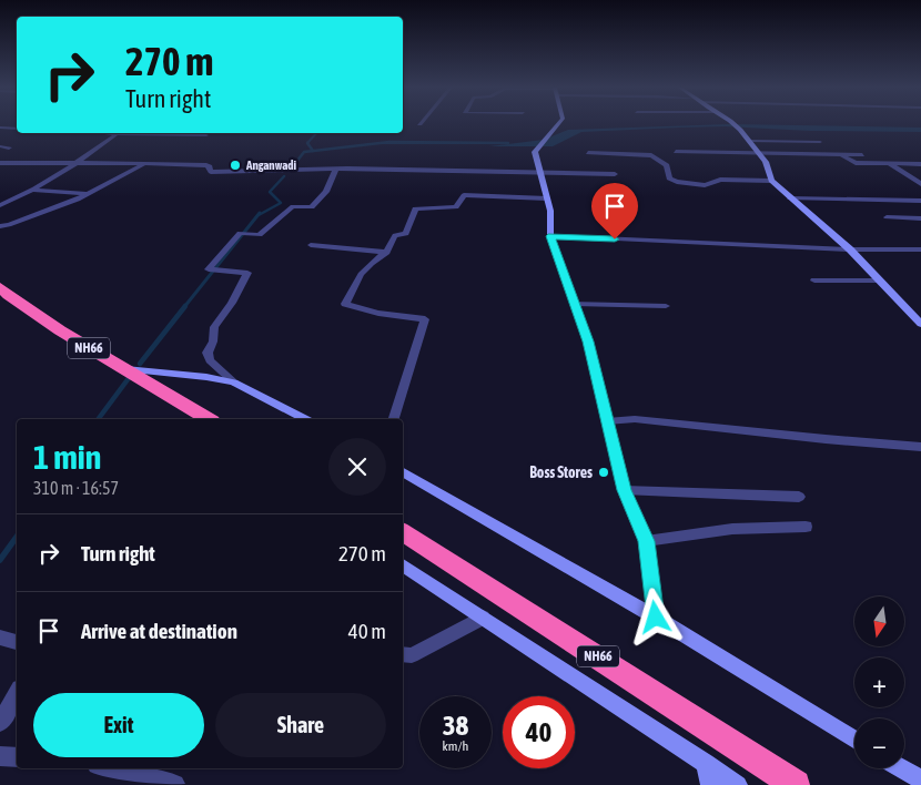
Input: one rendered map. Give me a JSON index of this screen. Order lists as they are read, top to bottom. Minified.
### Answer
{"streets":{"highway":["NH66"]},"places":["Anganwadi","Boss Stores"],"north":"bottom","page":{"turn":["270 m","Turn right"],"heading":["1 min","310 m · 16:57"],"list":[{"name":"Turn right","value":"270 m"},{"name":"Arrive at destination","value":"40 m"}],"map_buttons":["+","−"],"buttons":["Exit","Share"],"speed":"38 km/h","limit":"40"}}
